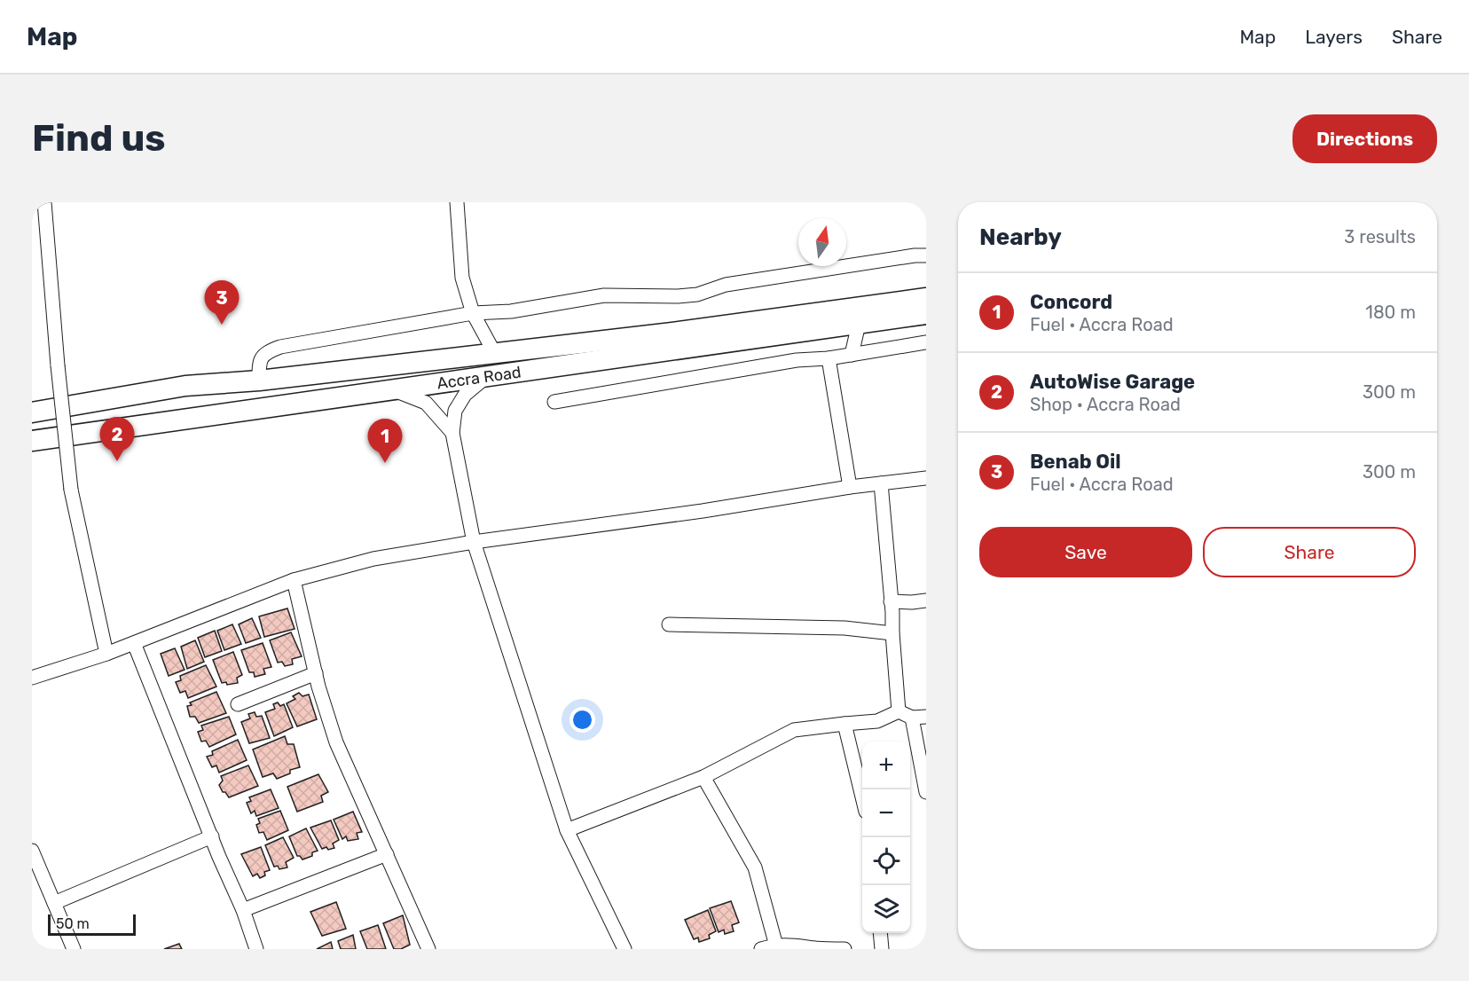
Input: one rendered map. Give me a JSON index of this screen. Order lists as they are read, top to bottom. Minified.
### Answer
{"streets":{"highway":["Accra Road"]},"scale_bar":"50 m","north":"top","page":{"header":"Map","nav":["Map","Layers","Share"],"buttons":["Directions",["Save","Share"]],"title":"Find us","heading":["Nearby","3 results"],"list":[{"mark":"1","name":"Concord","note":"Fuel · Accra Road","value":"180 m"},{"mark":"2","name":"AutoWise Garage","note":"Shop · Accra Road","value":"300 m"},{"mark":"3","name":"Benab Oil","note":"Fuel · Accra Road","value":"300 m"}],"pins":["3","2","1"],"map_buttons":["+","−"],"scale":"50 m"}}
